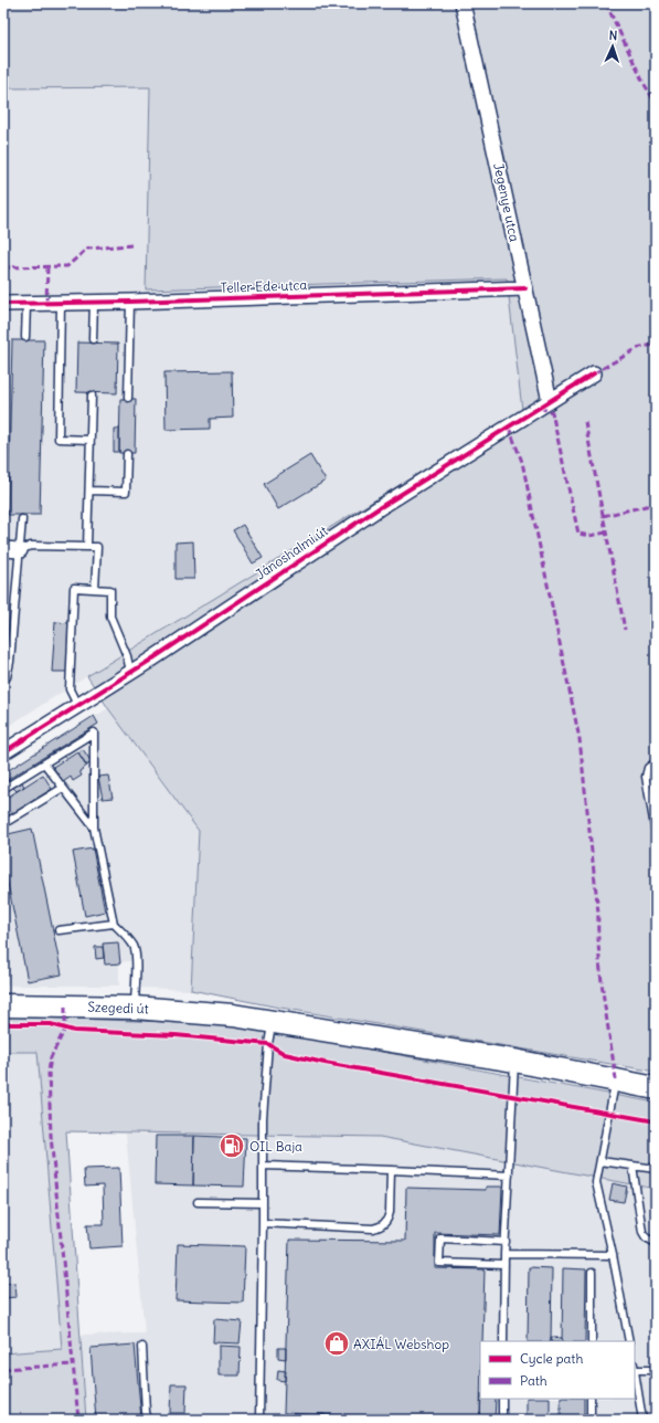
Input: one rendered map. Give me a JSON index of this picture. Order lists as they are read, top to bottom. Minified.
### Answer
{"streets":{"main road":["Szegedi út"],"street":["Jegenye utca","Teller Ede utca","Jánoshalmi út"]},"crossings":[["Jegenye utca","Teller Ede utca"],["Jegenye utca","Jánoshalmi út"]],"places":{"fuel station":["OIL Baja"],"shop":["AXIÁL Webshop"]},"legend":["Cycle path","Path"],"north":"top"}
